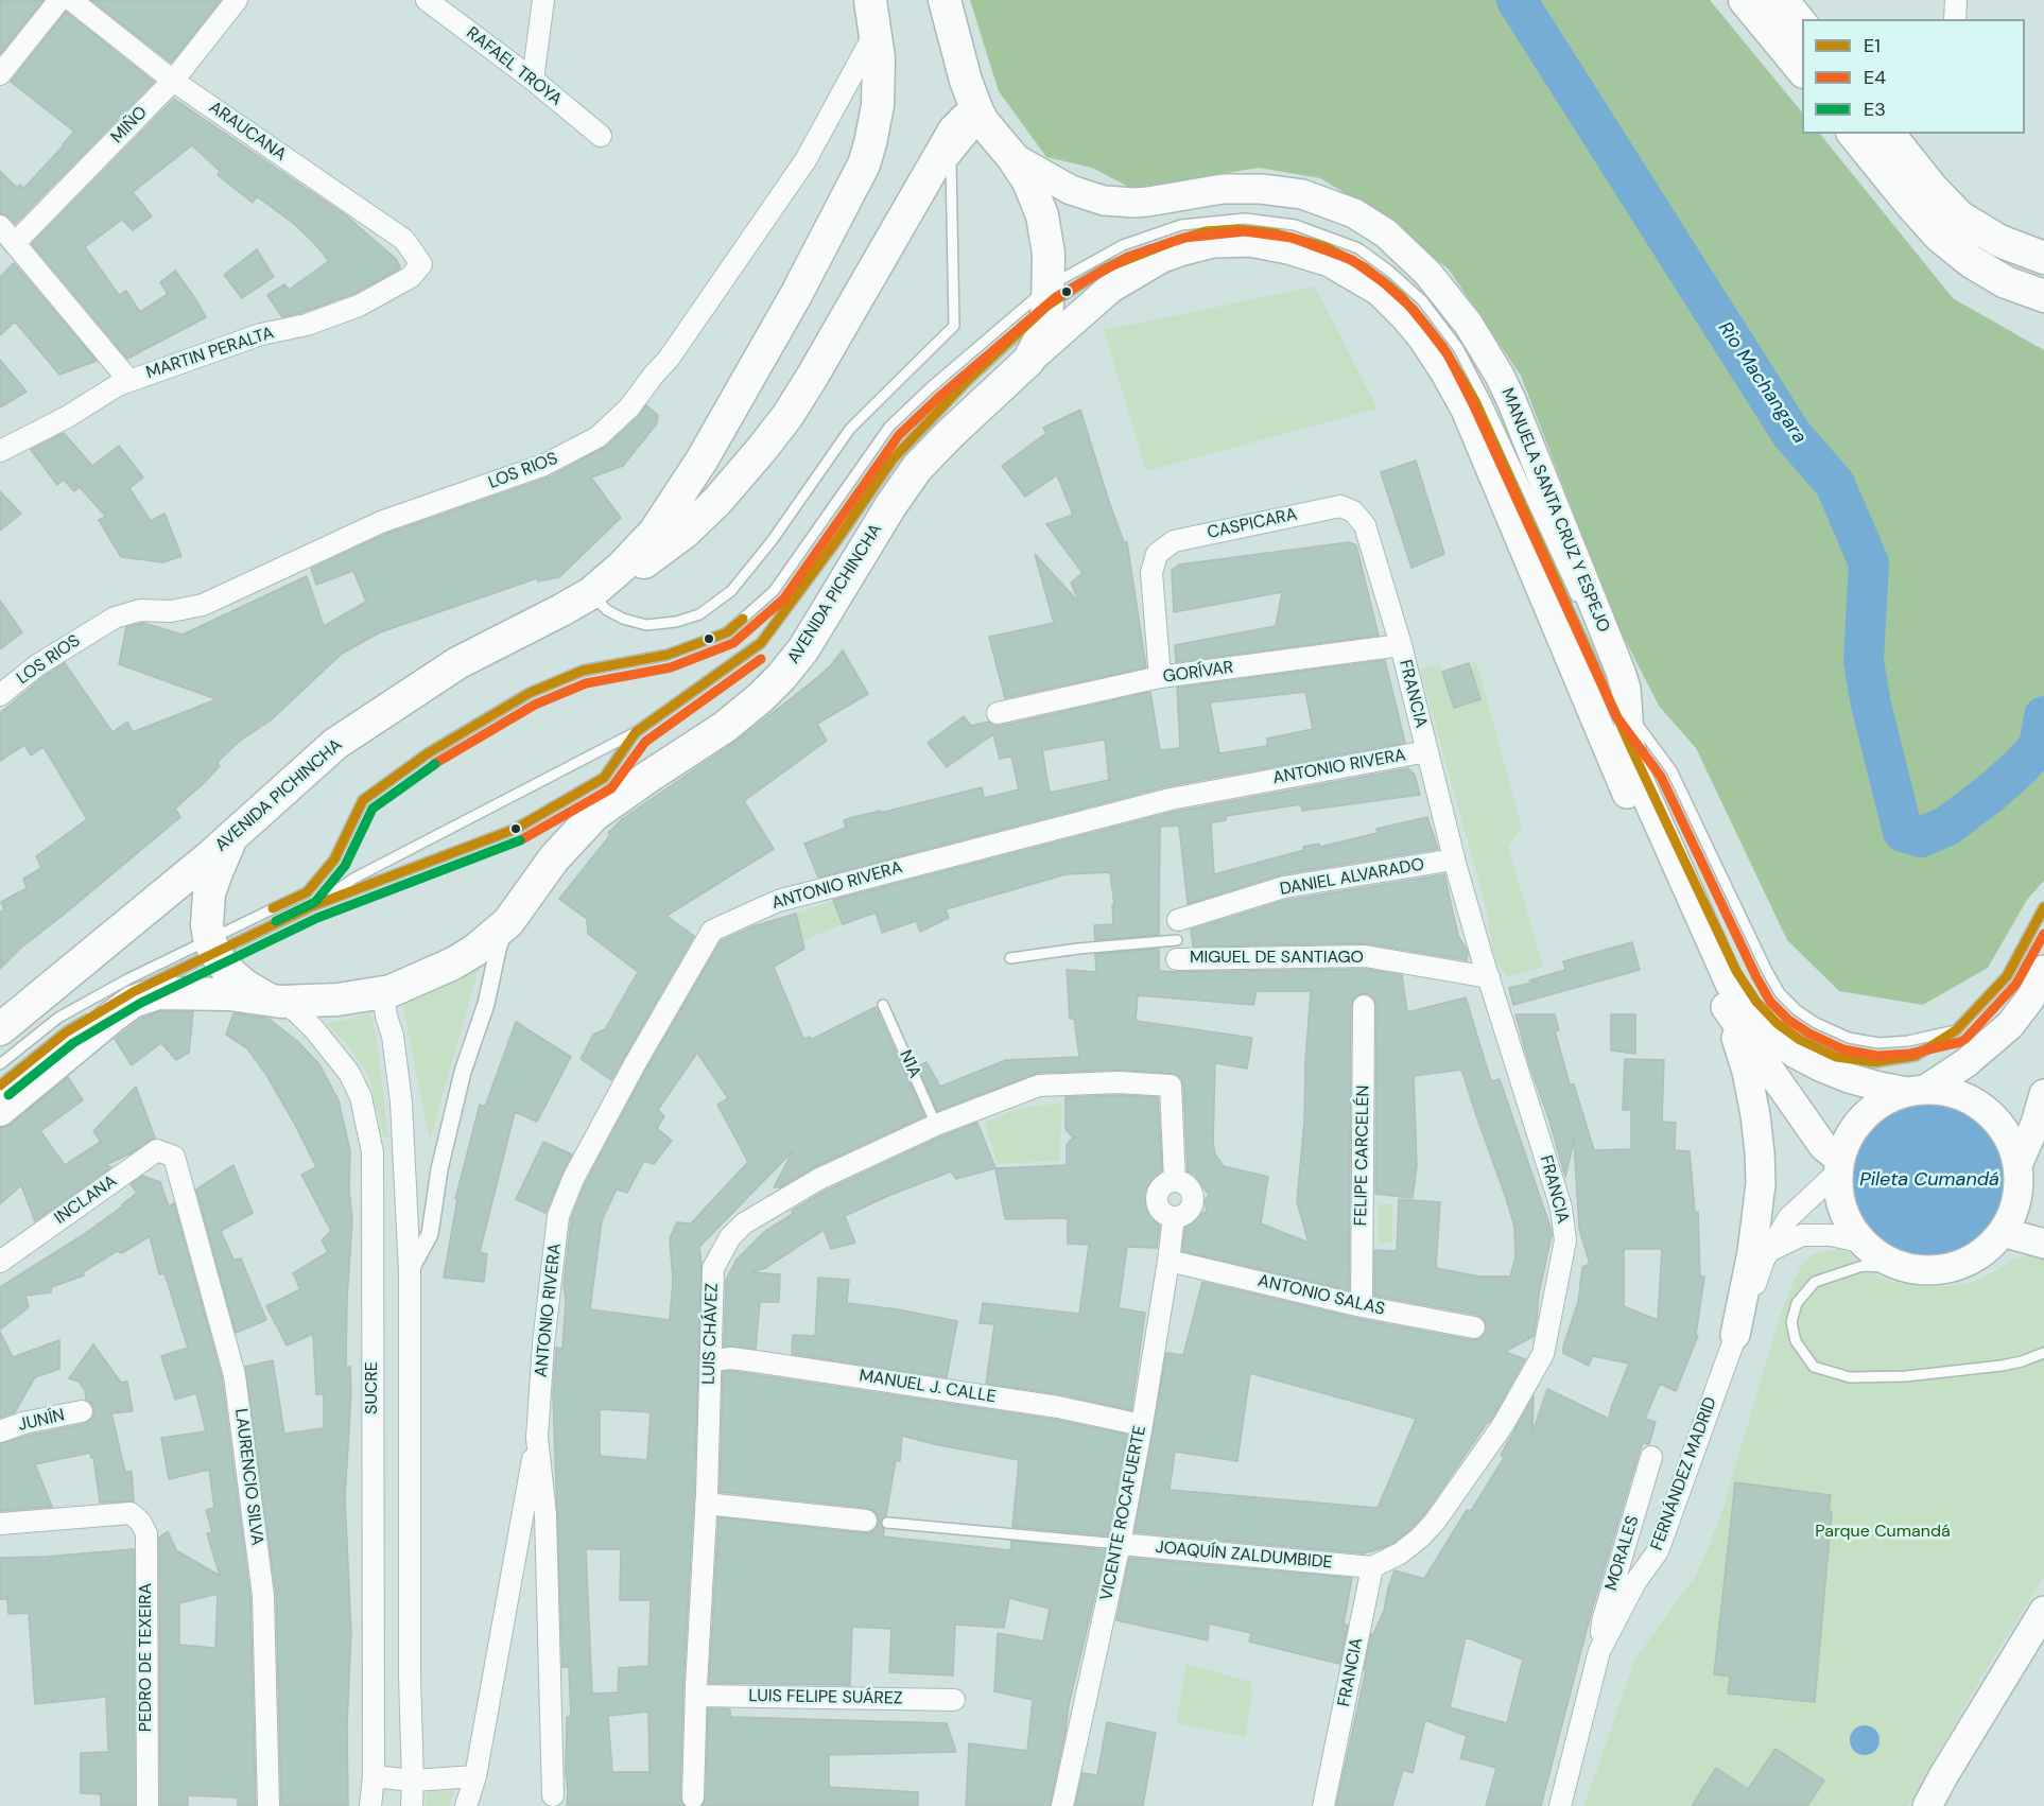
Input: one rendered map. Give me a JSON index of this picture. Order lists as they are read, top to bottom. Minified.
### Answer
{"streets":{"main road":["MANUELA SANTA CRUZ Y ESPEJO","AVENIDA PICHINCHA"],"street":["RAFAEL TROYA","MIÑO","ARAUCANA","MARTIN PERALTA","LOS RIOS","CASPICARA","GORÍVAR","FRANCIA","ANTONIO RIVERA","DANIEL ALVARADO","MIGUEL DE SANTIAGO","FELIPE CARCELÉN","INCLANA","ANTONIO SALAS","LUIS CHÁVEZ","MANUEL J. CALLE","SUCRE","JUNÍN","FERNÁNDEZ MADRID","LAURENCIO SILVA","VICENTE ROCAFUERTE","MORALES","JOAQUÍN ZALDUMBIDE","PEDRO DE TEXEIRA","LUIS FELIPE SUÁREZ"],"lane":["N1A"]},"crossings":[["MIÑO","ARAUCANA"],["ARAUCANA","MARTIN PERALTA"],["LOS RIOS","AVENIDA PICHINCHA"],["MANUELA SANTA CRUZ Y ESPEJO","AVENIDA PICHINCHA"],["MANUELA SANTA CRUZ Y ESPEJO","FERNÁNDEZ MADRID"],["CASPICARA","GORÍVAR"],["CASPICARA","FRANCIA"],["AVENIDA PICHINCHA","SUCRE"],["GORÍVAR","FRANCIA"],["FRANCIA","ANTONIO RIVERA"],["FRANCIA","DANIEL ALVARADO"],["FRANCIA","MIGUEL DE SANTIAGO"],["FRANCIA","JOAQUÍN ZALDUMBIDE"],["DANIEL ALVARADO","MIGUEL DE SANTIAGO"],["N1A","LUIS CHÁVEZ"],["FELIPE CARCELÉN","ANTONIO SALAS"],["INCLANA","LAURENCIO SILVA"],["ANTONIO SALAS","VICENTE ROCAFUERTE"],["LUIS CHÁVEZ","MANUEL J. CALLE"],["LUIS CHÁVEZ","VICENTE ROCAFUERTE"],["LUIS CHÁVEZ","LUIS FELIPE SUÁREZ"],["MANUEL J. CALLE","VICENTE ROCAFUERTE"],["FERNÁNDEZ MADRID","MORALES"],["VICENTE ROCAFUERTE","JOAQUÍN ZALDUMBIDE"]],"water":["Rio Machangara","Pileta Cumandá"],"parks":["Parque Cumandá"],"lines":["transit line E1","transit line E4","transit line E3"],"legend":["E1","E4","E3"]}
